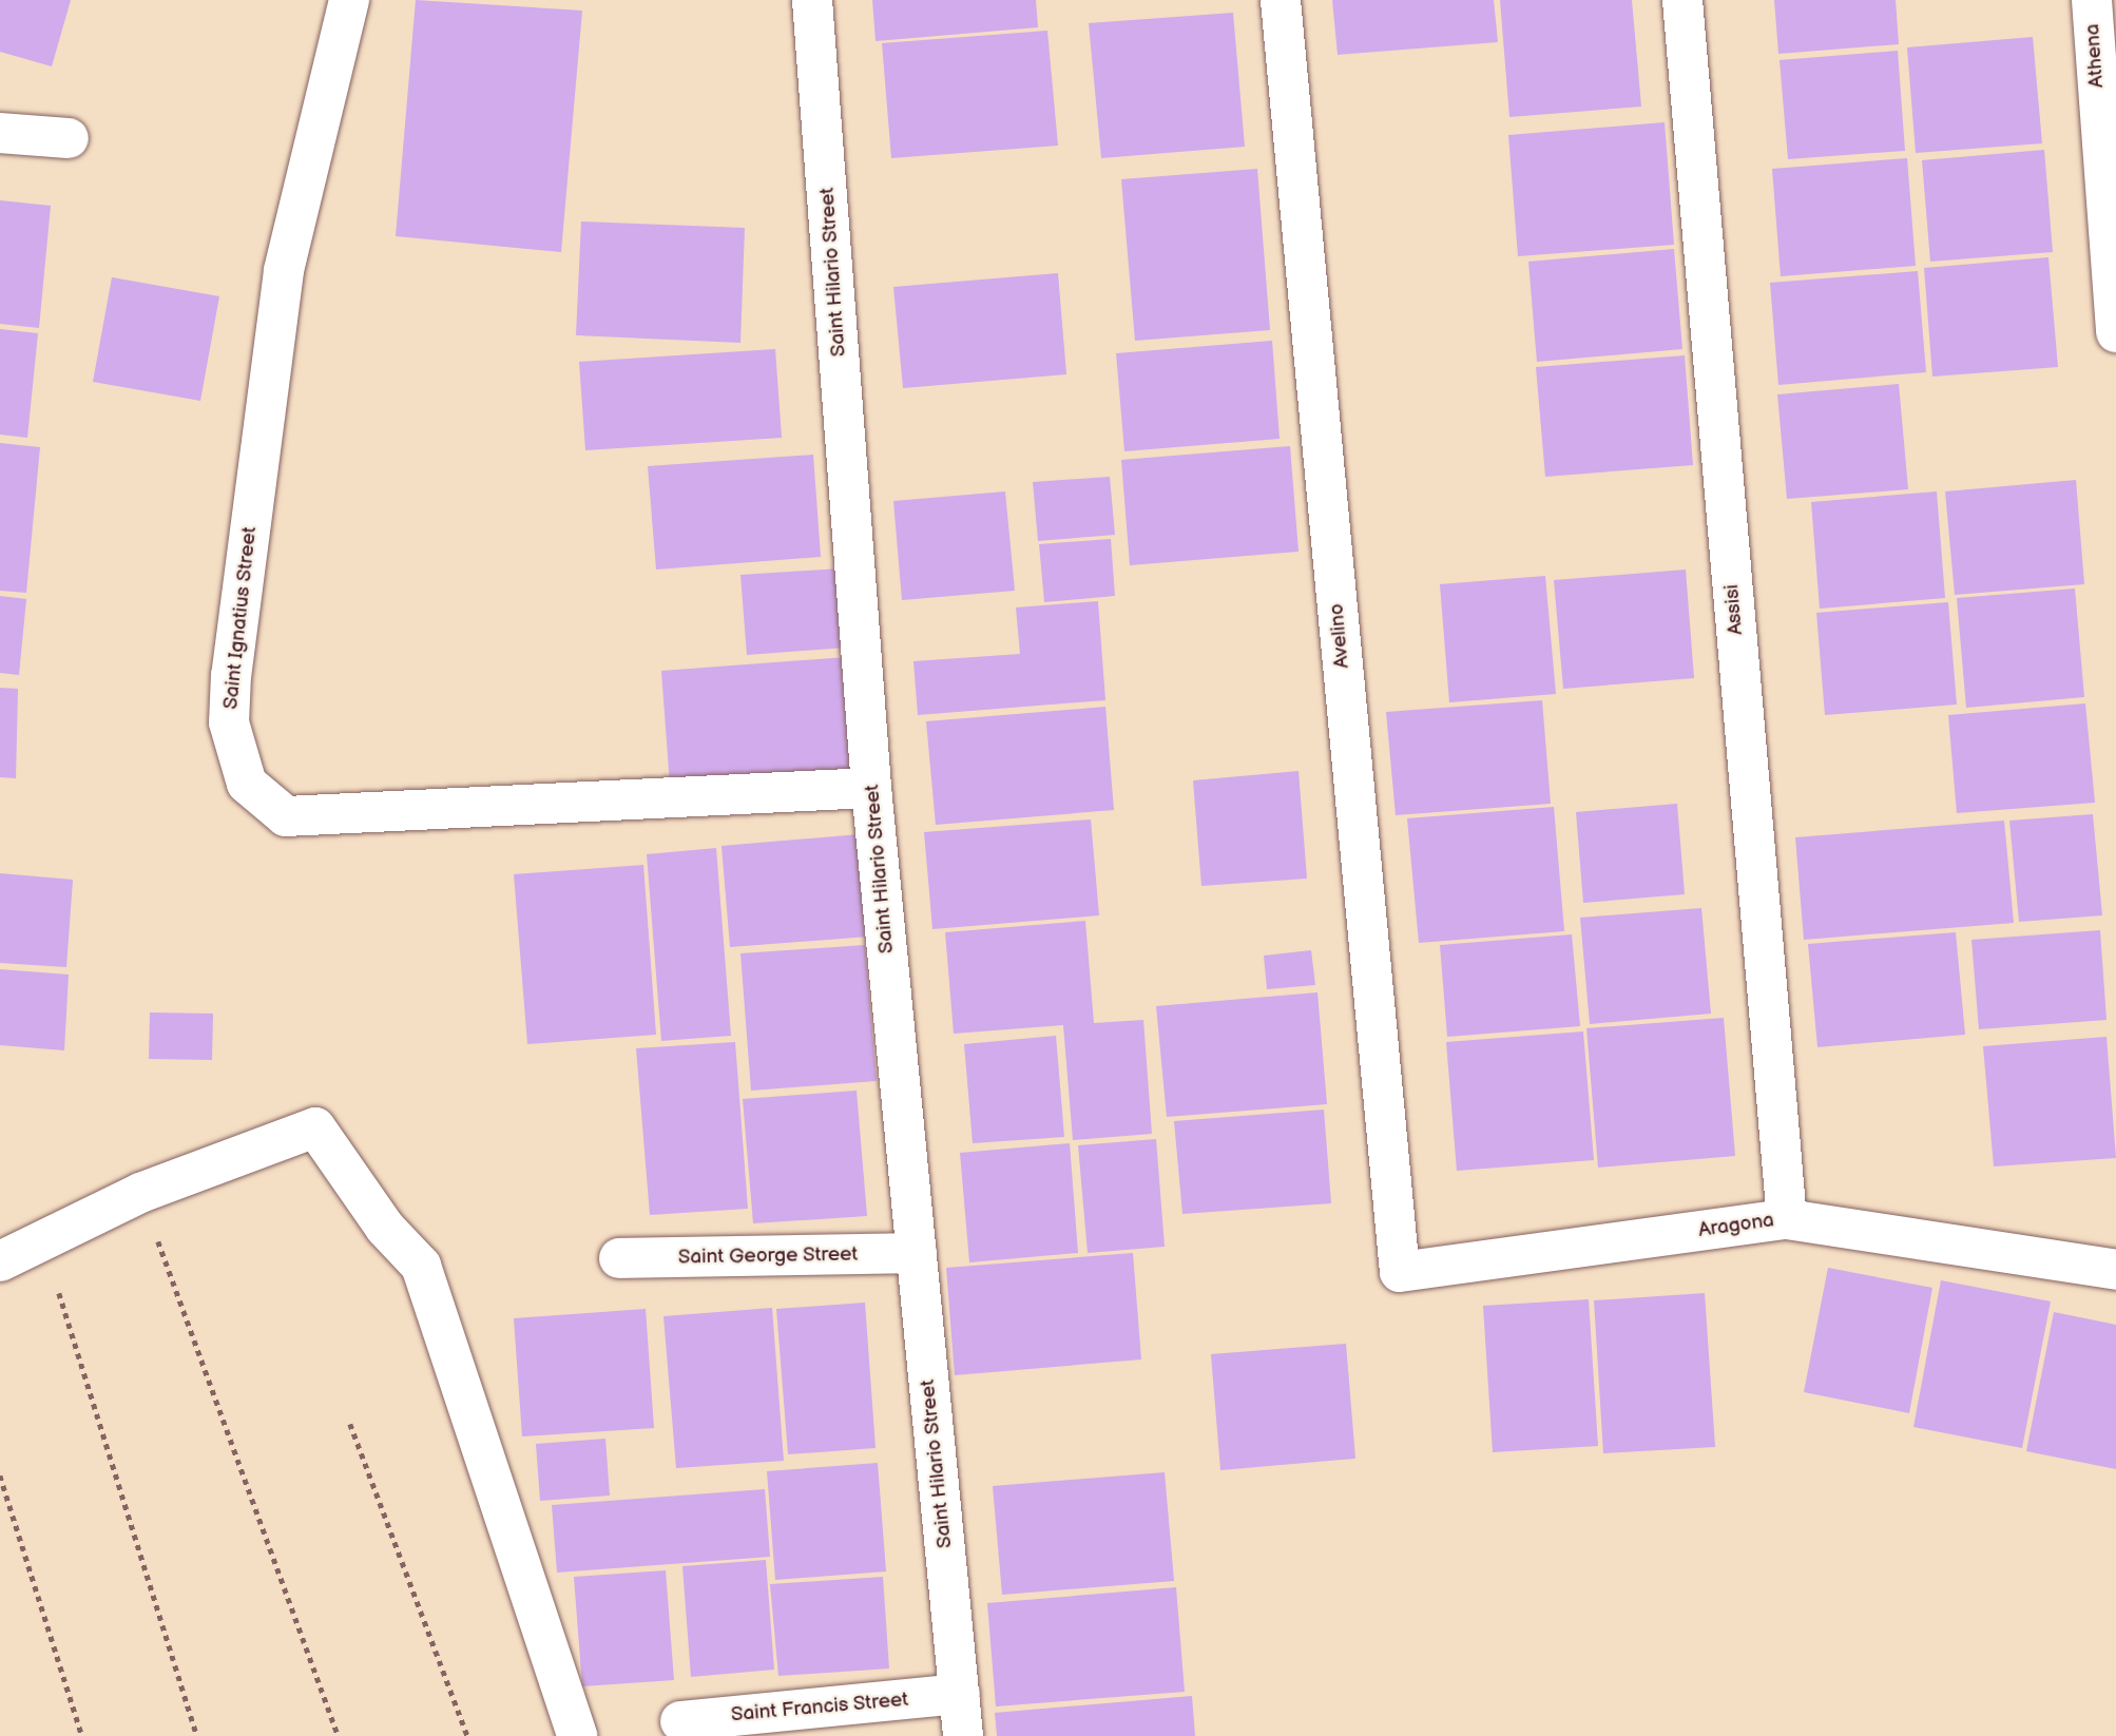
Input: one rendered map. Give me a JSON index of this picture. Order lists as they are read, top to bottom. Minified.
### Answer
{"streets":{"street":["Athena","Saint Hilario Street","Assisi","Saint Ignatius Street","Avelino","Aragona","Saint George Street","Saint Francis Street"]},"crossings":[["Saint Hilario Street","Saint Ignatius Street"],["Saint Hilario Street","Saint George Street"],["Saint Hilario Street","Saint Francis Street"],["Assisi","Aragona"],["Avelino","Aragona"]]}
